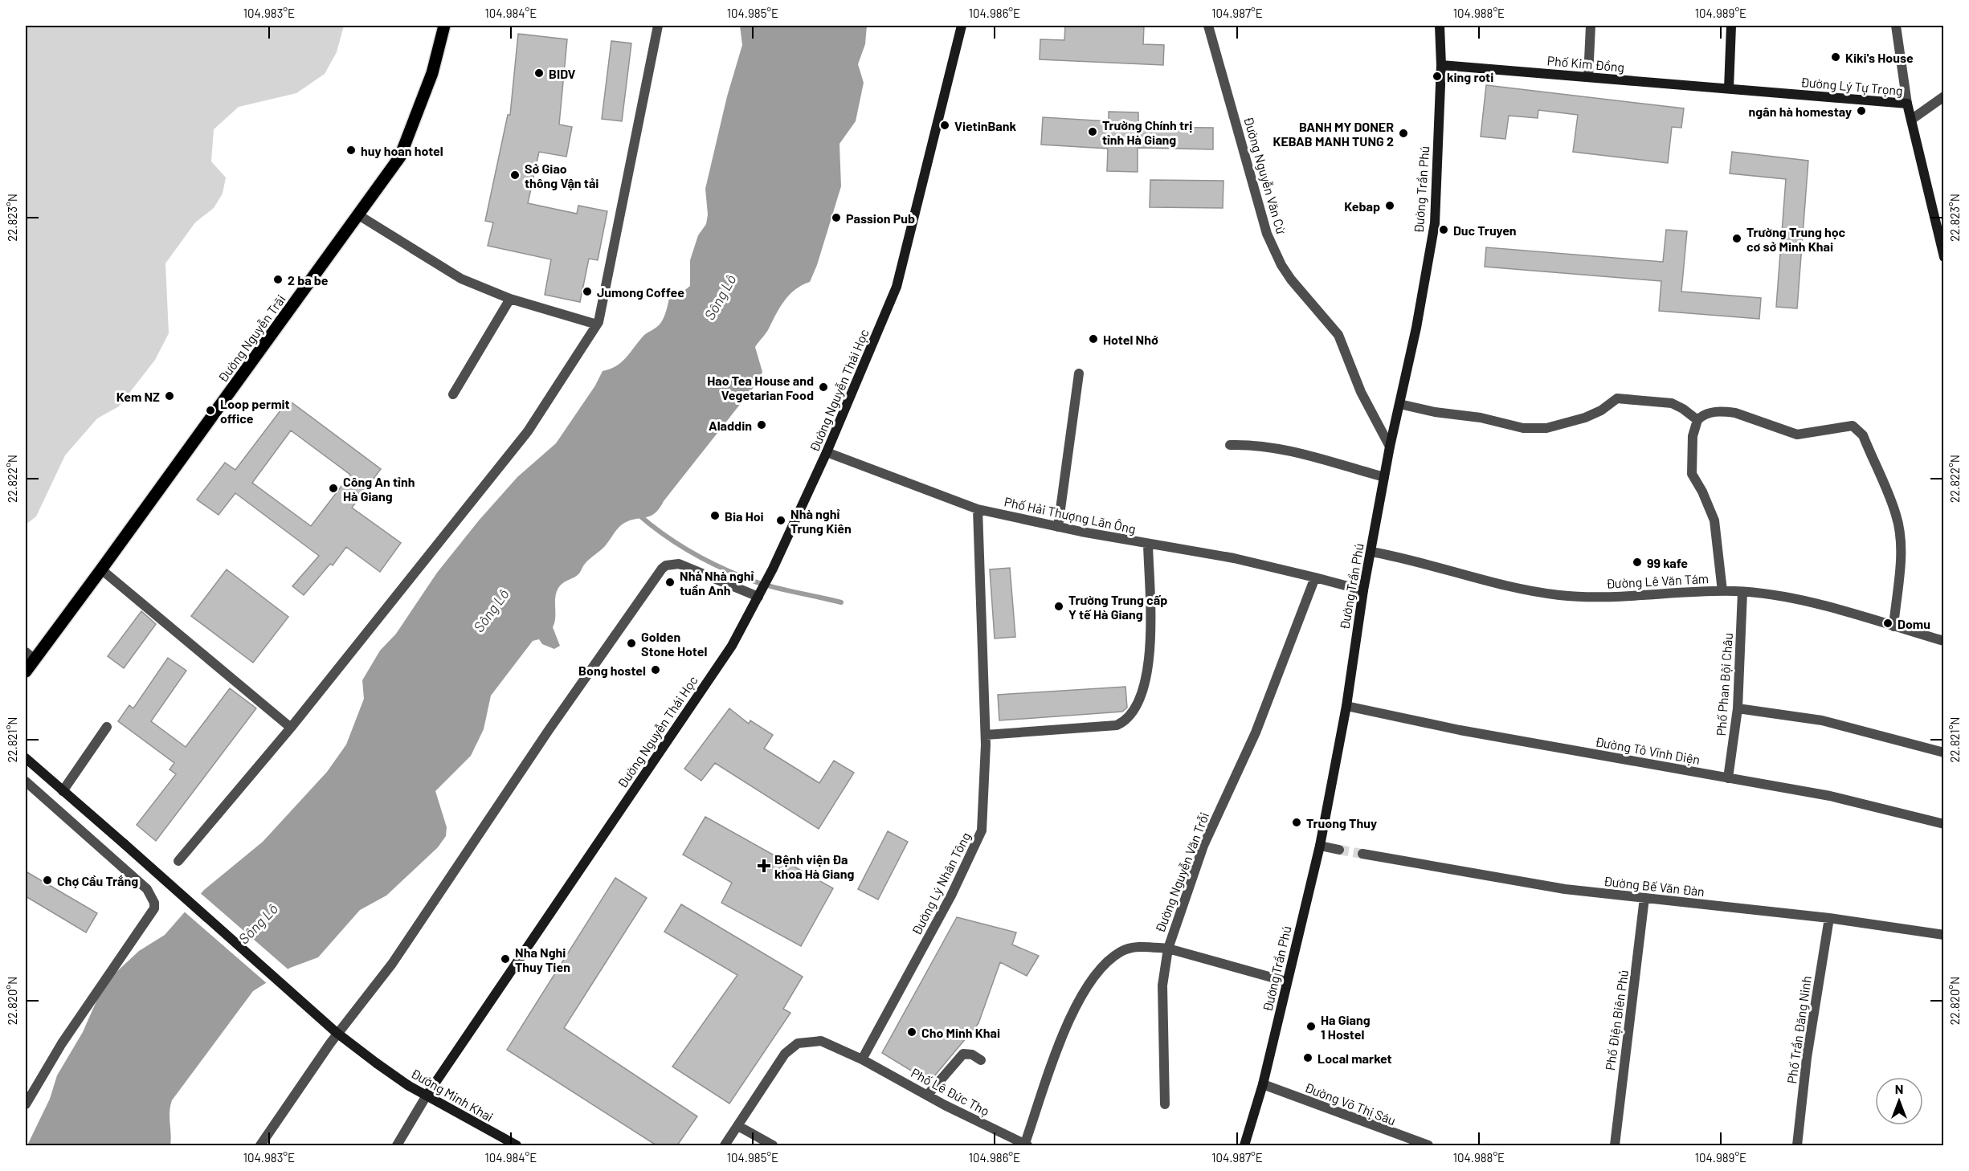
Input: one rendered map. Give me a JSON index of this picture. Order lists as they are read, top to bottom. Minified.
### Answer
{"streets":{"main road":["Phố Kim Đồng","Đường Lý Tự Trọng","Đường Trần Phú","Đường Nguyễn Trãi","Đường Nguyễn Thái Học","Đường Minh Khai"],"street":["Đường Nguyễn Văn Cừ","Phố Hải Thượng Lãn Ông","Đường Lê Văn Tám","Phố Phan Bội Châu","Đường Tô Vĩnh Diện","Đường Nguyễn Văn Trỗi","Đường Lý Nhân Tông","Đường Bế Văn Đàn","Phố Điện Biên Phủ","Phố Trần Đăng Ninh","Phố Lê Đức Thọ","Đường Võ Thị Sáu"]},"crossings":[["Phố Kim Đồng","Đường Lý Tự Trọng"],["Phố Kim Đồng","Đường Trần Phú"],["Đường Nguyễn Văn Cừ","Đường Trần Phú"],["Đường Trần Phú","Đường Lê Văn Tám"],["Đường Trần Phú","Đường Tô Vĩnh Diện"],["Đường Trần Phú","Đường Võ Thị Sáu"],["Đường Nguyễn Thái Học","Phố Hải Thượng Lãn Ông"],["Đường Nguyễn Thái Học","Đường Minh Khai"],["Phố Hải Thượng Lãn Ông","Đường Nguyễn Văn Trỗi"],["Phố Hải Thượng Lãn Ông","Đường Lý Nhân Tông"],["Đường Lê Văn Tám","Phố Phan Bội Châu"],["Phố Phan Bội Châu","Đường Tô Vĩnh Diện"],["Đường Nguyễn Văn Trỗi","Phố Lê Đức Thọ"],["Đường Lý Nhân Tông","Phố Lê Đức Thọ"],["Đường Bế Văn Đàn","Phố Điện Biên Phủ"],["Đường Bế Văn Đàn","Phố Trần Đăng Ninh"]],"water":["Sông Lô"],"places":{"other":["Kiki's House","BIDV","king roti","ngân hà homestay","VietinBank","Trường Chính trị tỉnh Hà Giang","BANH MY DONER KEBAB MANH TUNG 2","huy hoan hotel","Sở Giao thông Vận tải","Kebap","Passion Pub","Duc Truyen","Trường Trung học cơ sở Minh Khai","2 ba be","Jumong Coffee","Hotel Nhớ","Hao Tea House and Vegetarian Food","Kem NZ","Loop permit office","Aladdin","Công An tỉnh Hà Giang","Bia Hoi","Nhà nghỉ Trung Kiên","99 kafe","Nhà Nhà nghỉ tuần Anh","Trường Trung cấp Y tế Hà Giang","Domu","Golden Stone Hotel","Bong hostel","Truong Thuy","Chợ Cầu Trắng","Nha Nghi Thuy Tien","Ha Giang 1 Hostel","Cho Minh Khai","Local market"],"health":["Bệnh viện Đa khoa Hà Giang"]},"north":"top","coordinates":["104.983°E","104.984°E","104.985°E","104.986°E","104.987°E","104.988°E","104.989°E","22.823°N","22.822°N","22.821°N","22.820°N"]}
